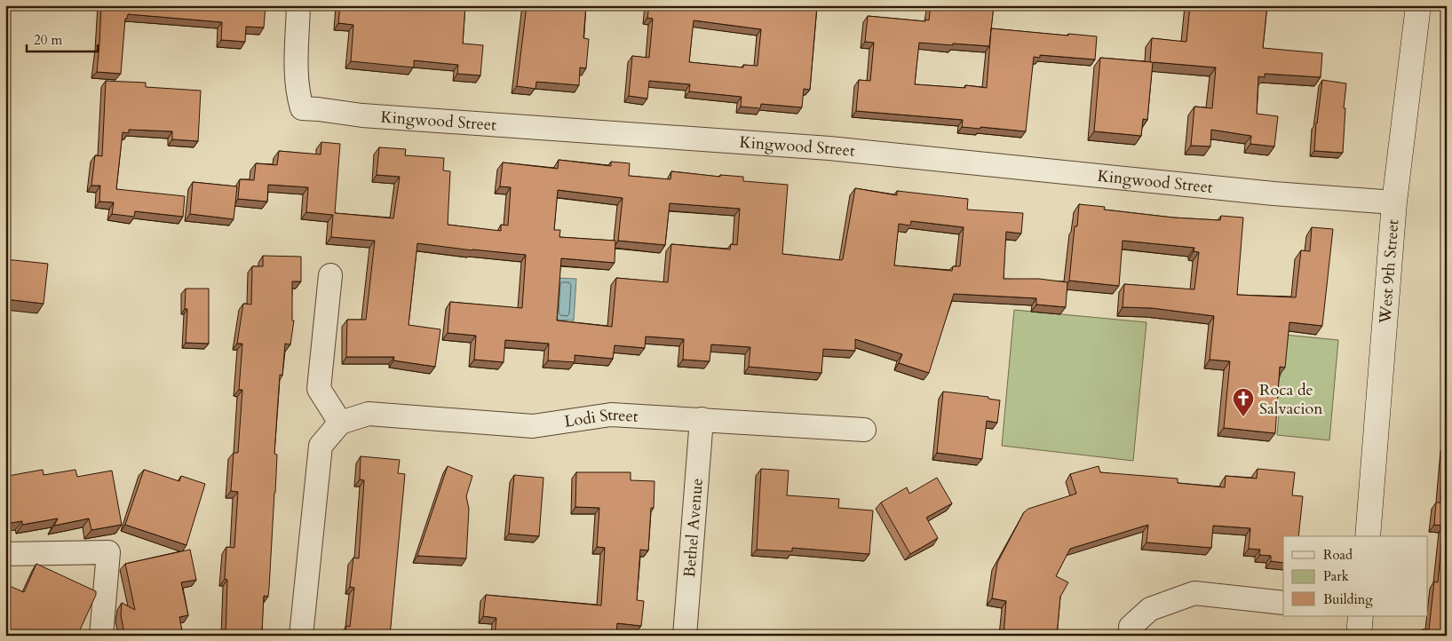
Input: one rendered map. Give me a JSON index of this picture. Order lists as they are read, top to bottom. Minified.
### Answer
{"streets":{"street":["Kingwood Street","West 9th Street","Lodi Street","Bethel Avenue"]},"crossings":[["Kingwood Street","West 9th Street"],["Lodi Street","Bethel Avenue"]],"places":{"church":["Roca de Salvacion"]},"legend":["Road","Park","Building"],"scale_bar":"20 m"}
